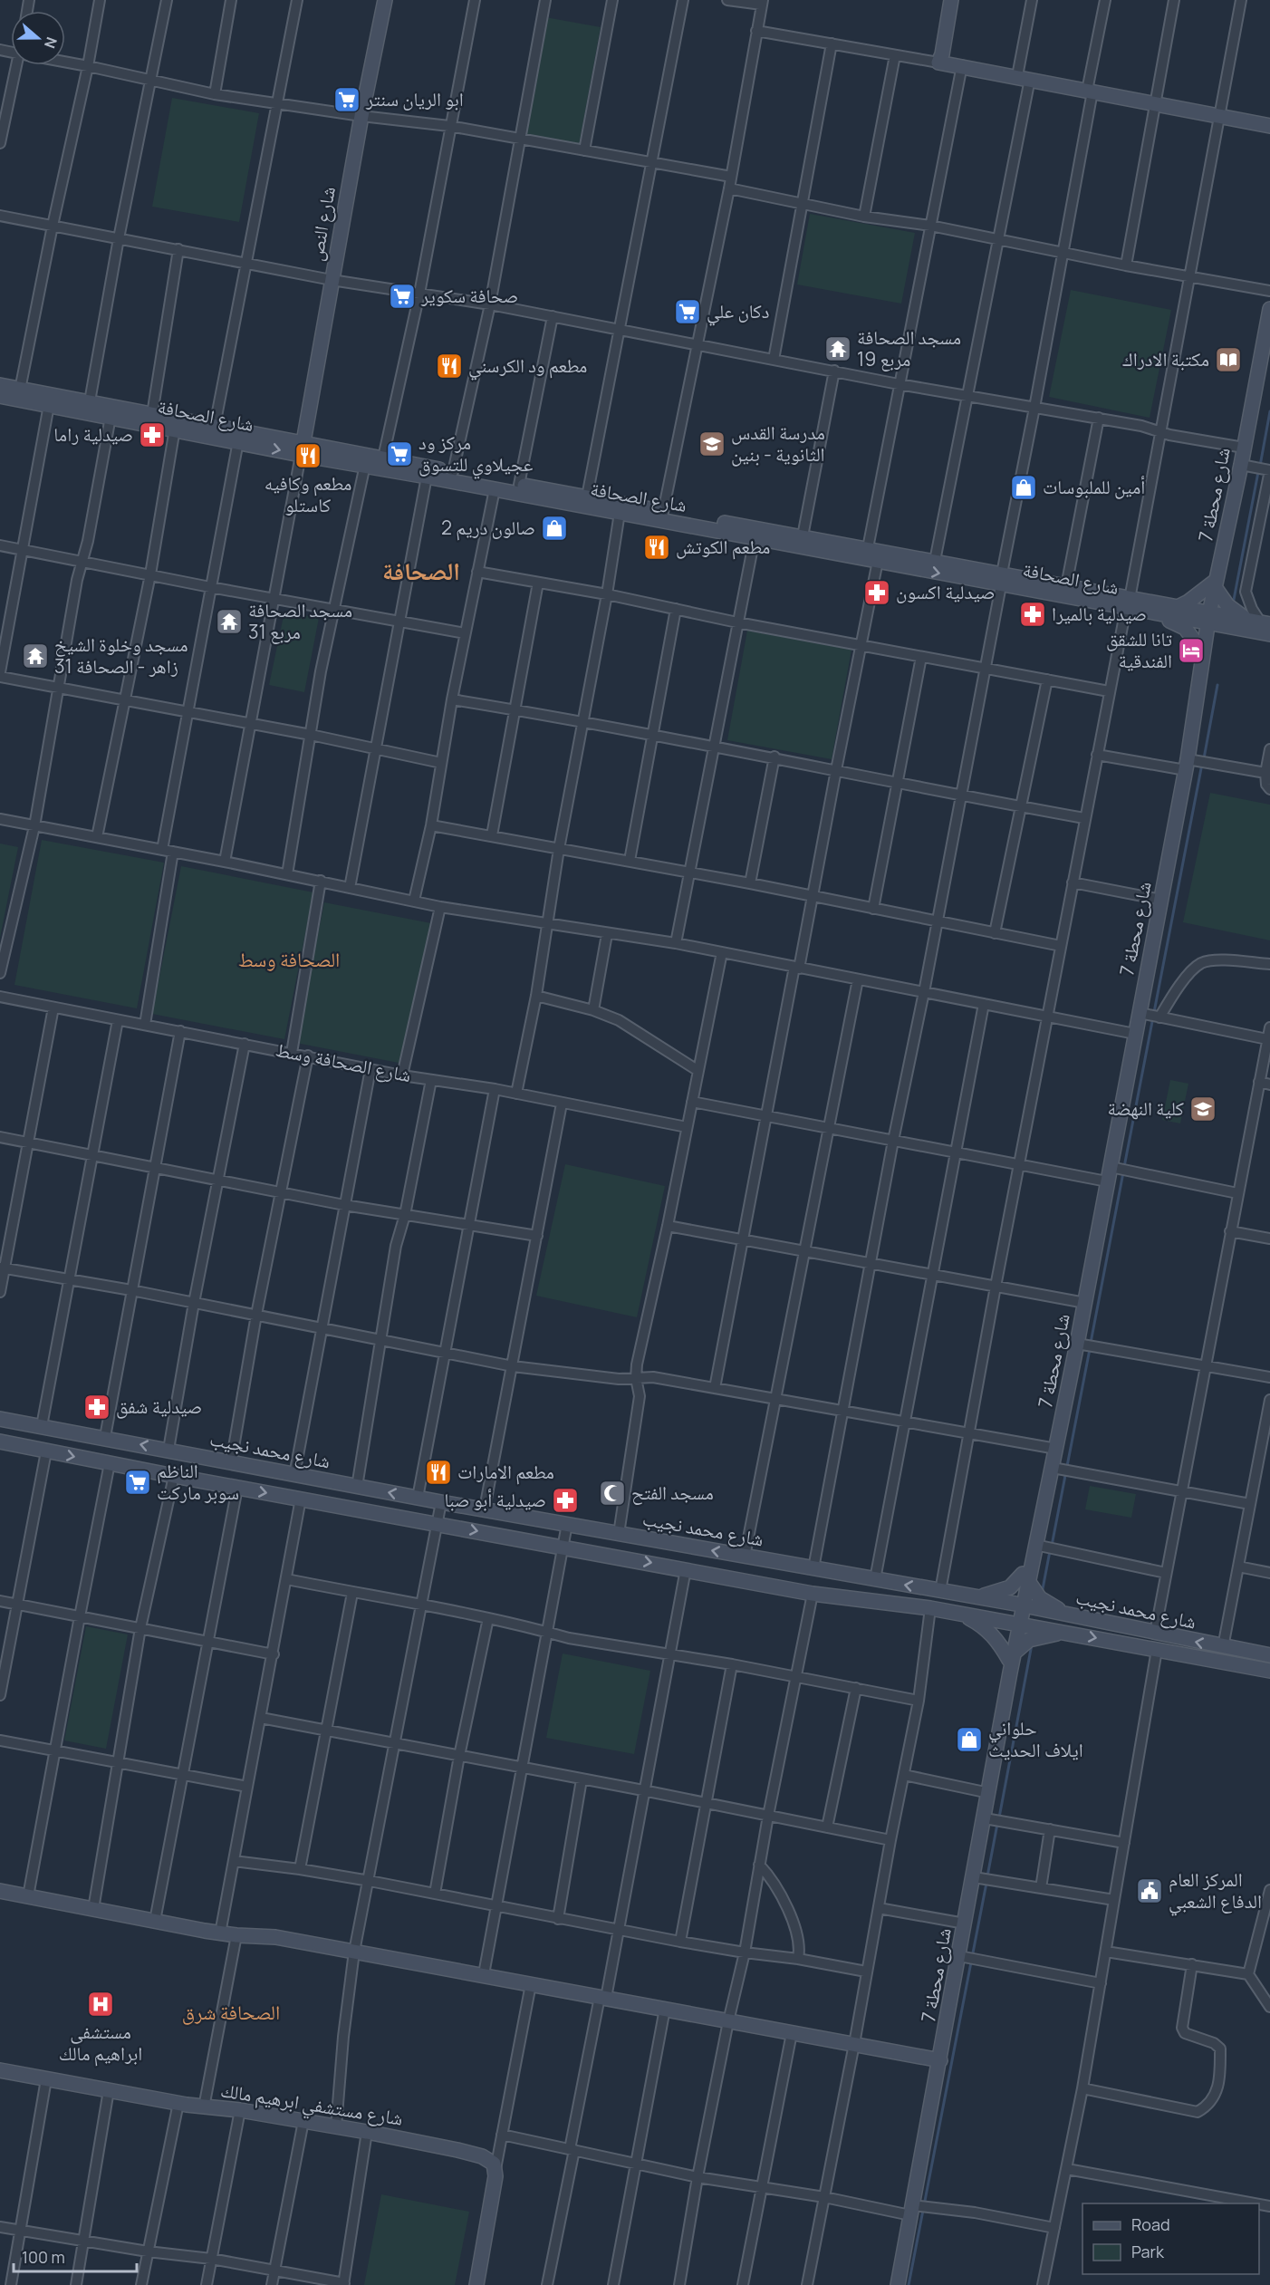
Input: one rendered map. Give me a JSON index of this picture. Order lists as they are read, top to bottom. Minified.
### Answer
{"streets":{"main road":["شارع النص","شارع الصحافة","شارع محطة 7","شارع محمد نجيب","شارع مستشفي ابرهيم مالك"],"street":["شارع الصحافة وسط"]},"crossings":[["شارع النص","شارع الصحافة"],["شارع الصحافة","شارع محطة 7"],["شارع محطة 7","شارع محمد نجيب"]],"districts":["الصحافة","الصحافة وسط","الصحافة شرق"],"places":{"supermarket":["ابو الريان سنتر","صحافة سكوير","دكان علي","مركز ود عجيلاوي للتسوق","الناظم سوبر ماركت"],"temple":["مسجد الصحافة مربع 19","مسجد الصحافة مربع 31","مسجد وخلوة الشيخ زاهر - الصحافة 31"],"library":["مكتبة الادراك"],"restaurant":["مطعم ود الكرسني","مطعم وكافيه كاستلو","مطعم الكوتش","مطعم الامارات"],"pharmacy":["صيدلية راما","صيدلية اكسون","صيدلية بالميرا","صيدلية شفق","صيدلية أبو صبا"],"school or university":["مدرسة القدس الثانوية - بنين","كلية النهضة"],"shop":["أمين للملبوسات","صالون دريم 2","حلواني ايلاف الحديث"],"hotel":["تانا للشقق الفندقية"],"mosque":["مسجد الفتح"],"public building":["المركز العام الدفاع الشعبي"],"hospital":["مستشفى ابراهيم مالك"]},"legend":["Road","Park"],"scale_bar":"100 m","north":"right"}
